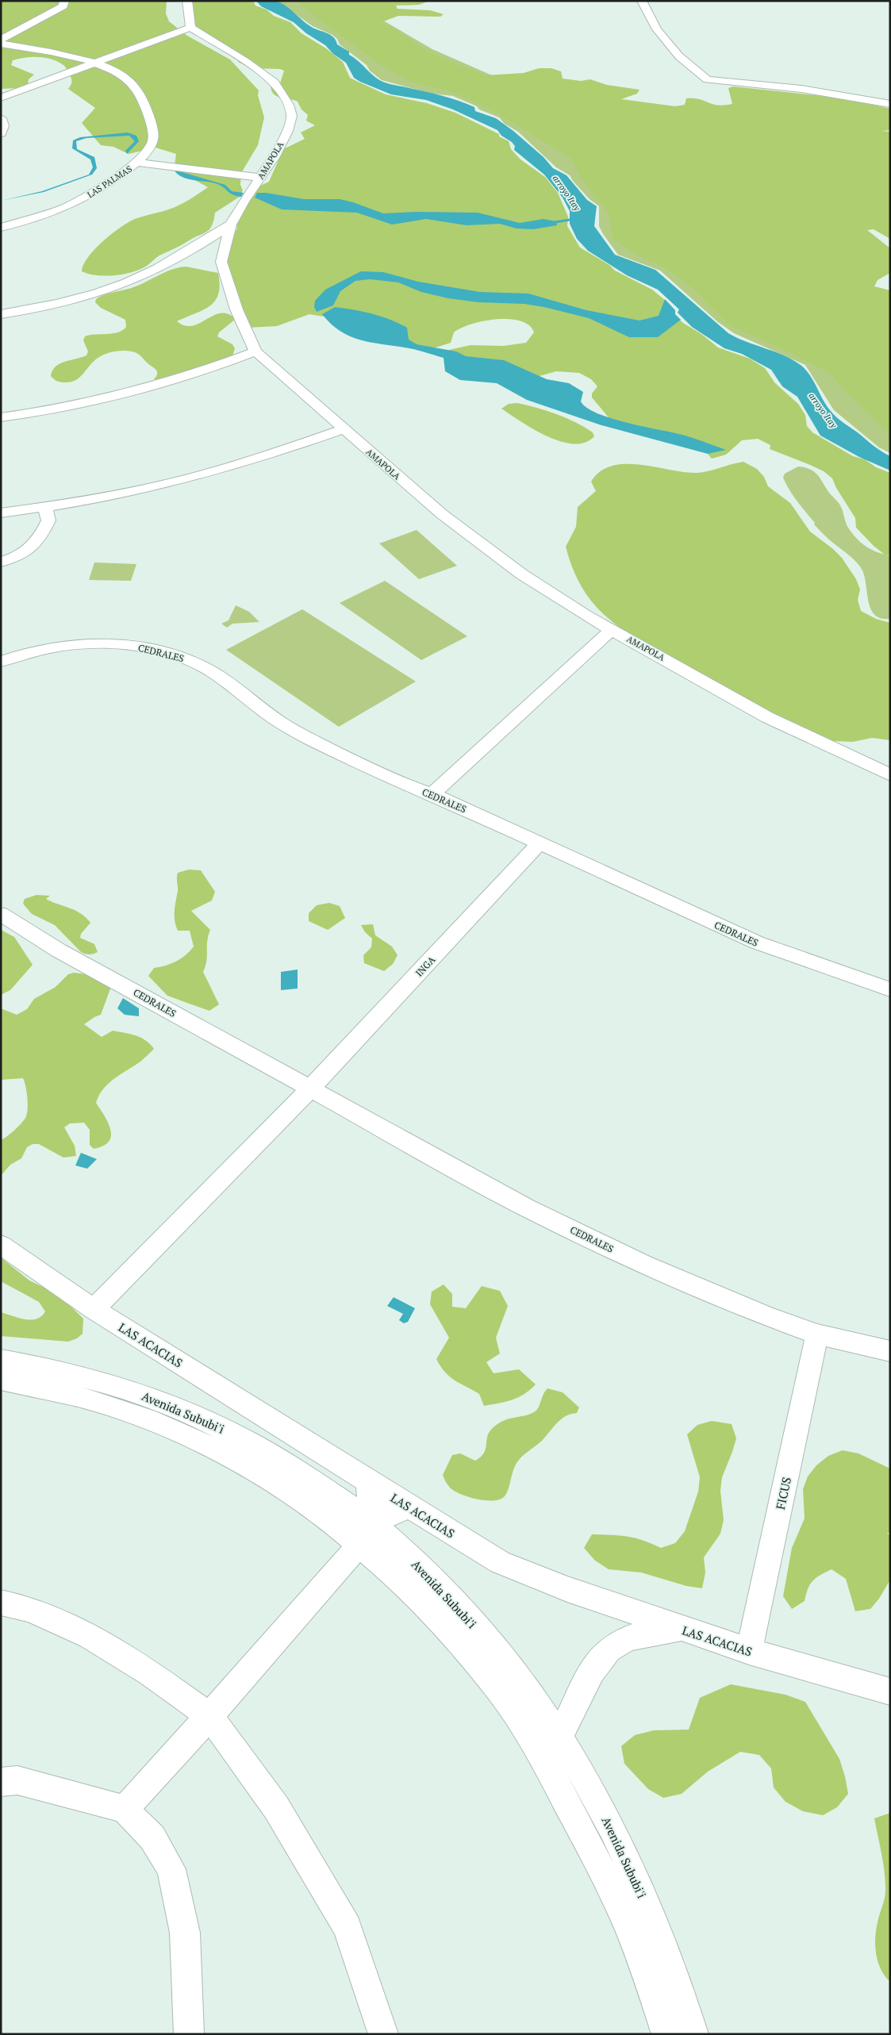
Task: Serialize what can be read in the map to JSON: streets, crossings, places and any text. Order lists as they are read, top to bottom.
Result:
{
  "streets": {
    "street": [
      "AMAPOLA",
      "LAS PALMAS",
      "CEDRALES",
      "INGA",
      "LAS ACACIAS",
      "Avenida Sububi'i",
      "FICUS"
    ]
  },
  "crossings": [
    ["CEDRALES", "INGA"],
    ["CEDRALES", "FICUS"],
    ["LAS ACACIAS", "FICUS"]
  ],
  "water": ["arroyo Itay"]
}
